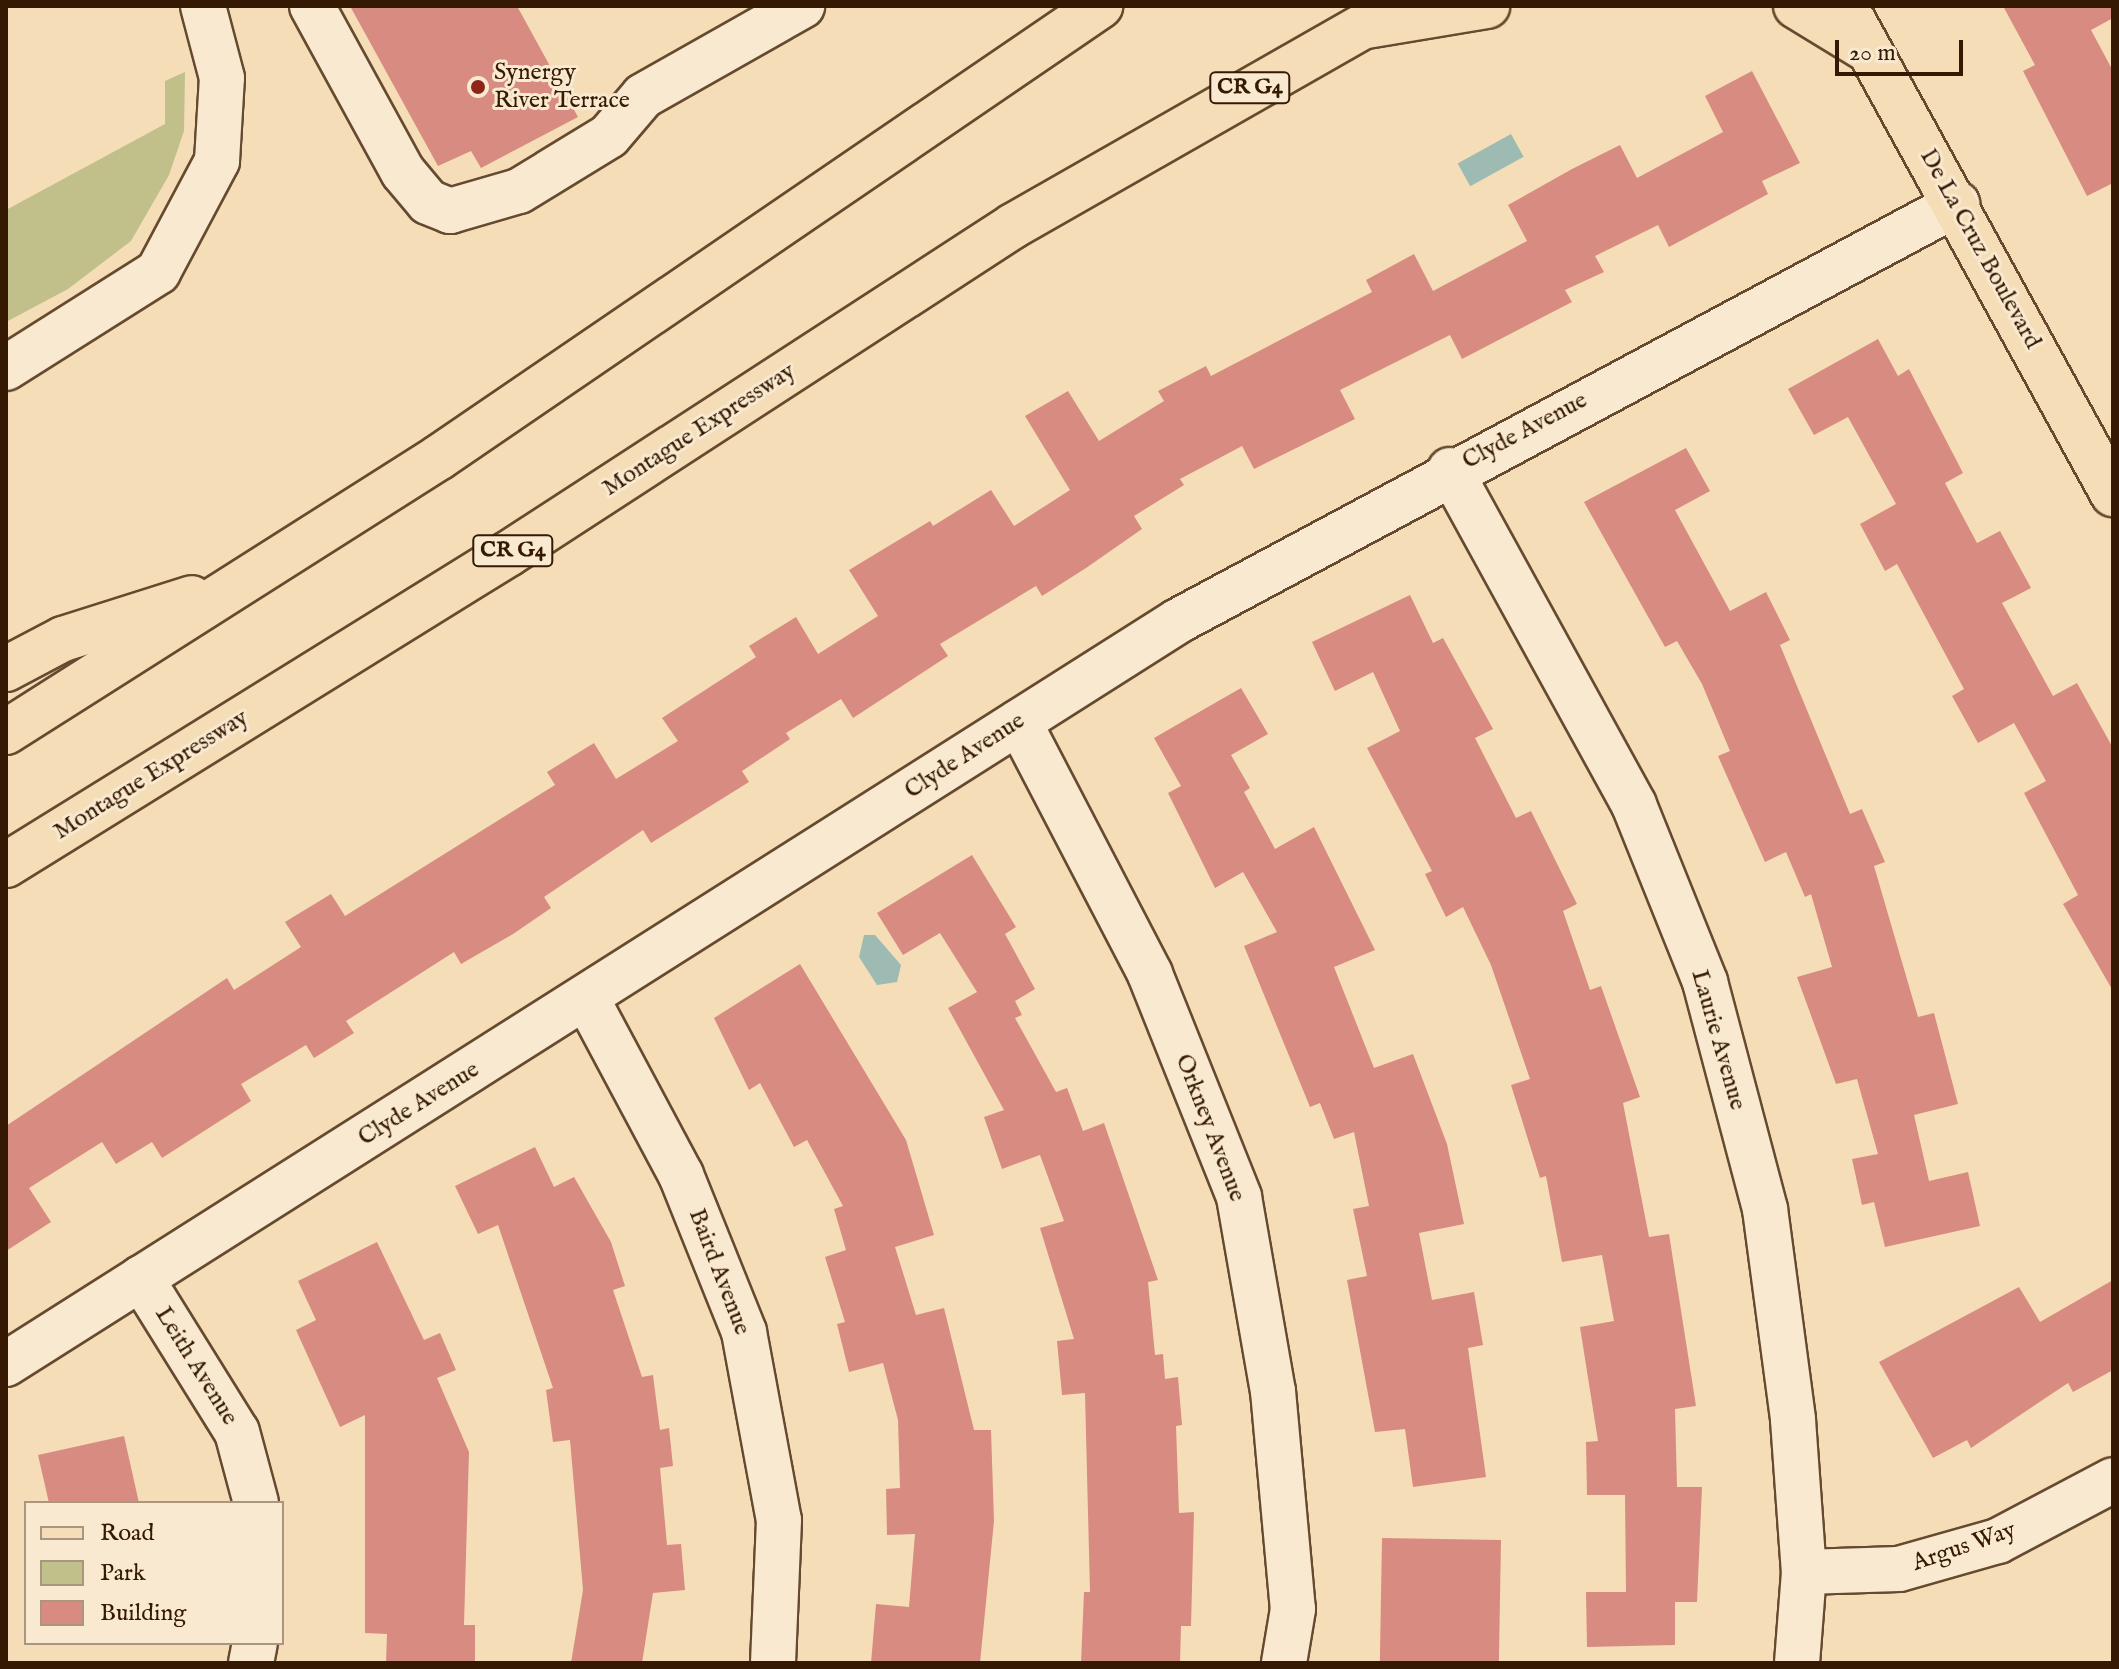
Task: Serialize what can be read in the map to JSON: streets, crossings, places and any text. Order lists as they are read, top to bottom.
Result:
{
  "streets": {
    "main road": ["CR G4", "De La Cruz Boulevard", "Montague Expressway"],
    "street": [
      "Clyde Avenue",
      "Laurie Avenue",
      "Orkney Avenue",
      "Baird Avenue",
      "Leith Avenue",
      "Argus Way"
    ]
  },
  "crossings": [
    ["De La Cruz Boulevard", "Clyde Avenue"],
    ["Clyde Avenue", "Laurie Avenue"],
    ["Clyde Avenue", "Orkney Avenue"],
    ["Clyde Avenue", "Baird Avenue"],
    ["Clyde Avenue", "Leith Avenue"],
    ["Laurie Avenue", "Argus Way"]
  ],
  "places": ["Synergy River Terrace"],
  "legend": ["Road", "Park", "Building"],
  "scale_bar": "20 m"
}
